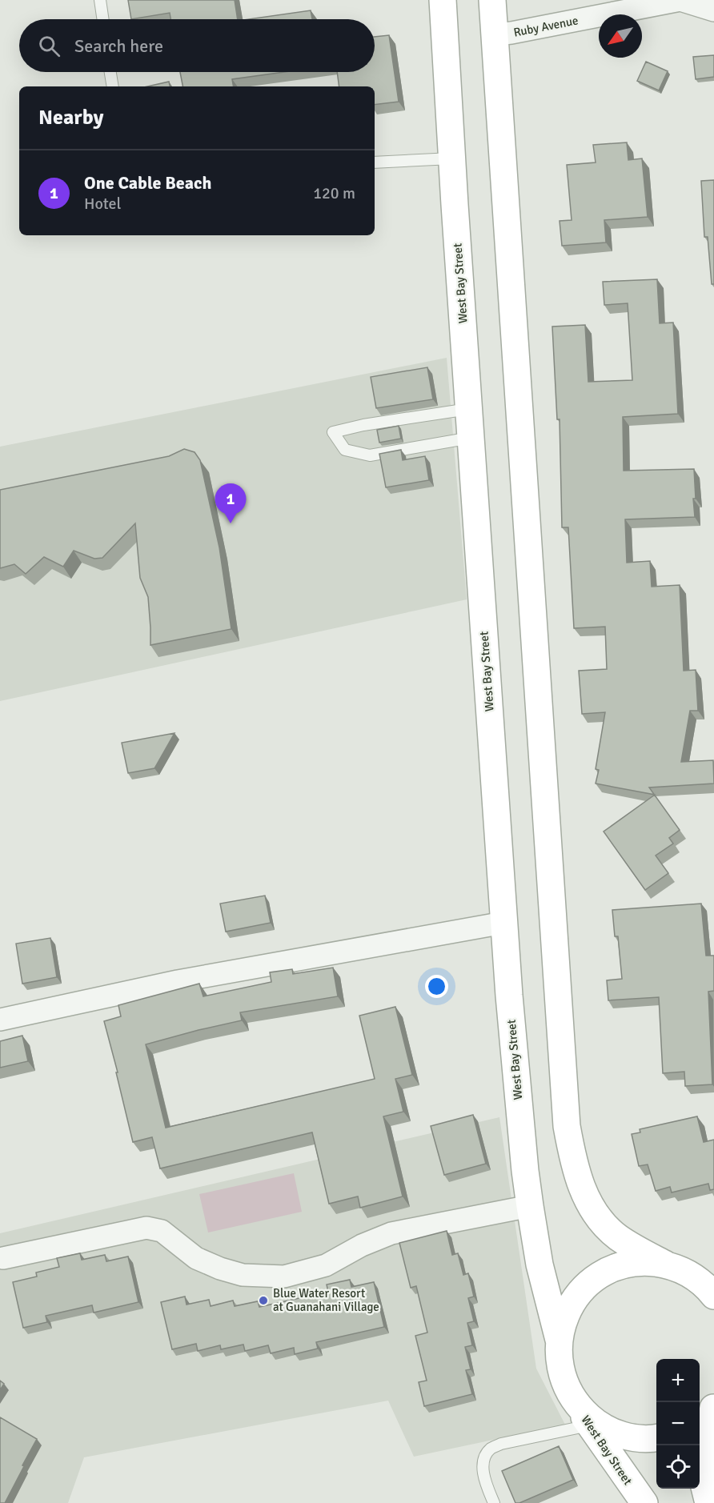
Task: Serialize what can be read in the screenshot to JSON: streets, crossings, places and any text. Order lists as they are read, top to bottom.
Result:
{
  "streets": {
    "main road": ["West Bay Street"],
    "street": ["Ruby Avenue"]
  },
  "places": ["Blue Water Resort at Guanahani Village"],
  "north": "bottom left",
  "page": {
    "search": "Search here",
    "heading": "Nearby",
    "list": [
      {
        "mark": "1",
        "name": "One Cable Beach",
        "note": "Hotel",
        "value": "120 m"
      }
    ],
    "pins": "1",
    "map_buttons": ["+", "−"]
  }
}
